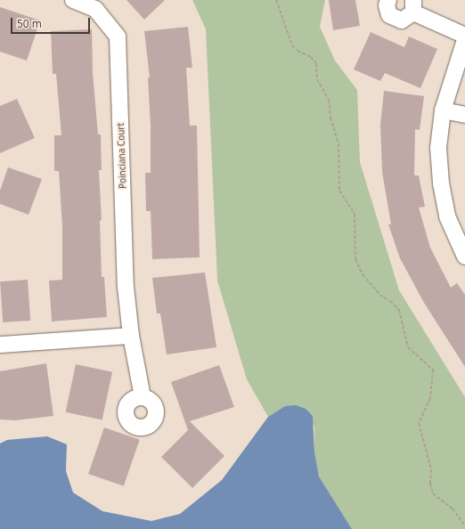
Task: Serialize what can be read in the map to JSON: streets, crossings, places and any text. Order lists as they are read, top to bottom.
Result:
{
  "streets": {
    "street": ["Poinciana Court"]
  },
  "scale_bar": "50 m"
}
